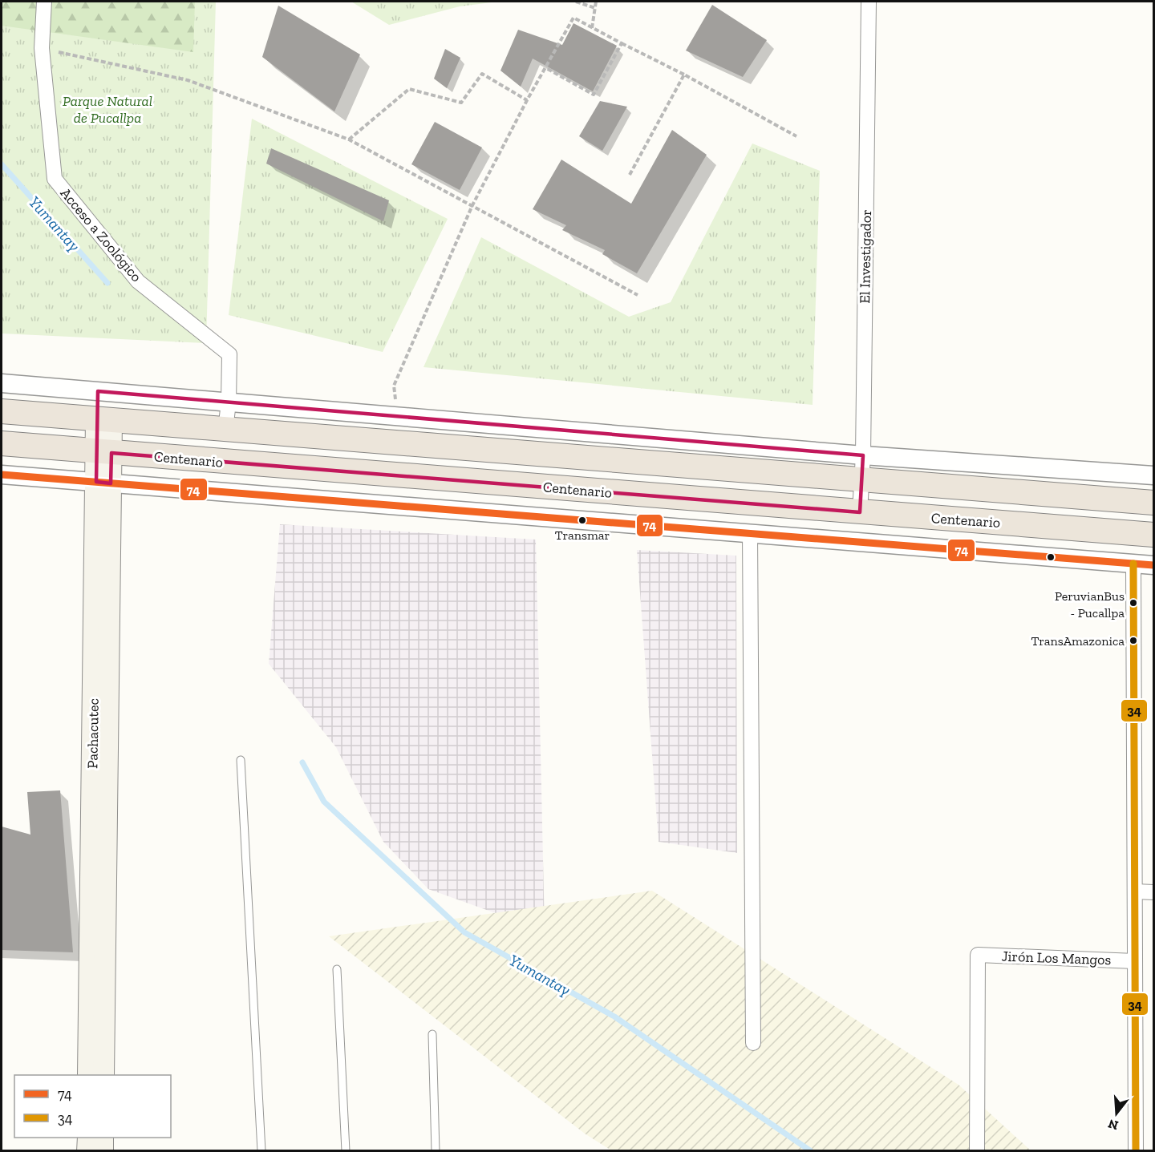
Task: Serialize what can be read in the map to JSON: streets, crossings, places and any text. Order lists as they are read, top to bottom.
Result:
{
  "streets": {
    "highway": ["Centenario"],
    "main road": ["Pachacutec"],
    "street": ["Acceso a Zoológico", "El Investigador", "Jirón Los Mangos"]
  },
  "crossings": [
    ["El Investigador", "Centenario"],
    ["Centenario", "Pachacutec"]
  ],
  "water": ["Yumantay"],
  "parks": ["Parque Natural de Pucallpa"],
  "places": ["Transmar", "PeruvianBus - Pucallpa", "TransAmazonica"],
  "lines": ["transit line 74", "transit line 34"],
  "legend": ["74", "34"],
  "north": "bottom"
}
